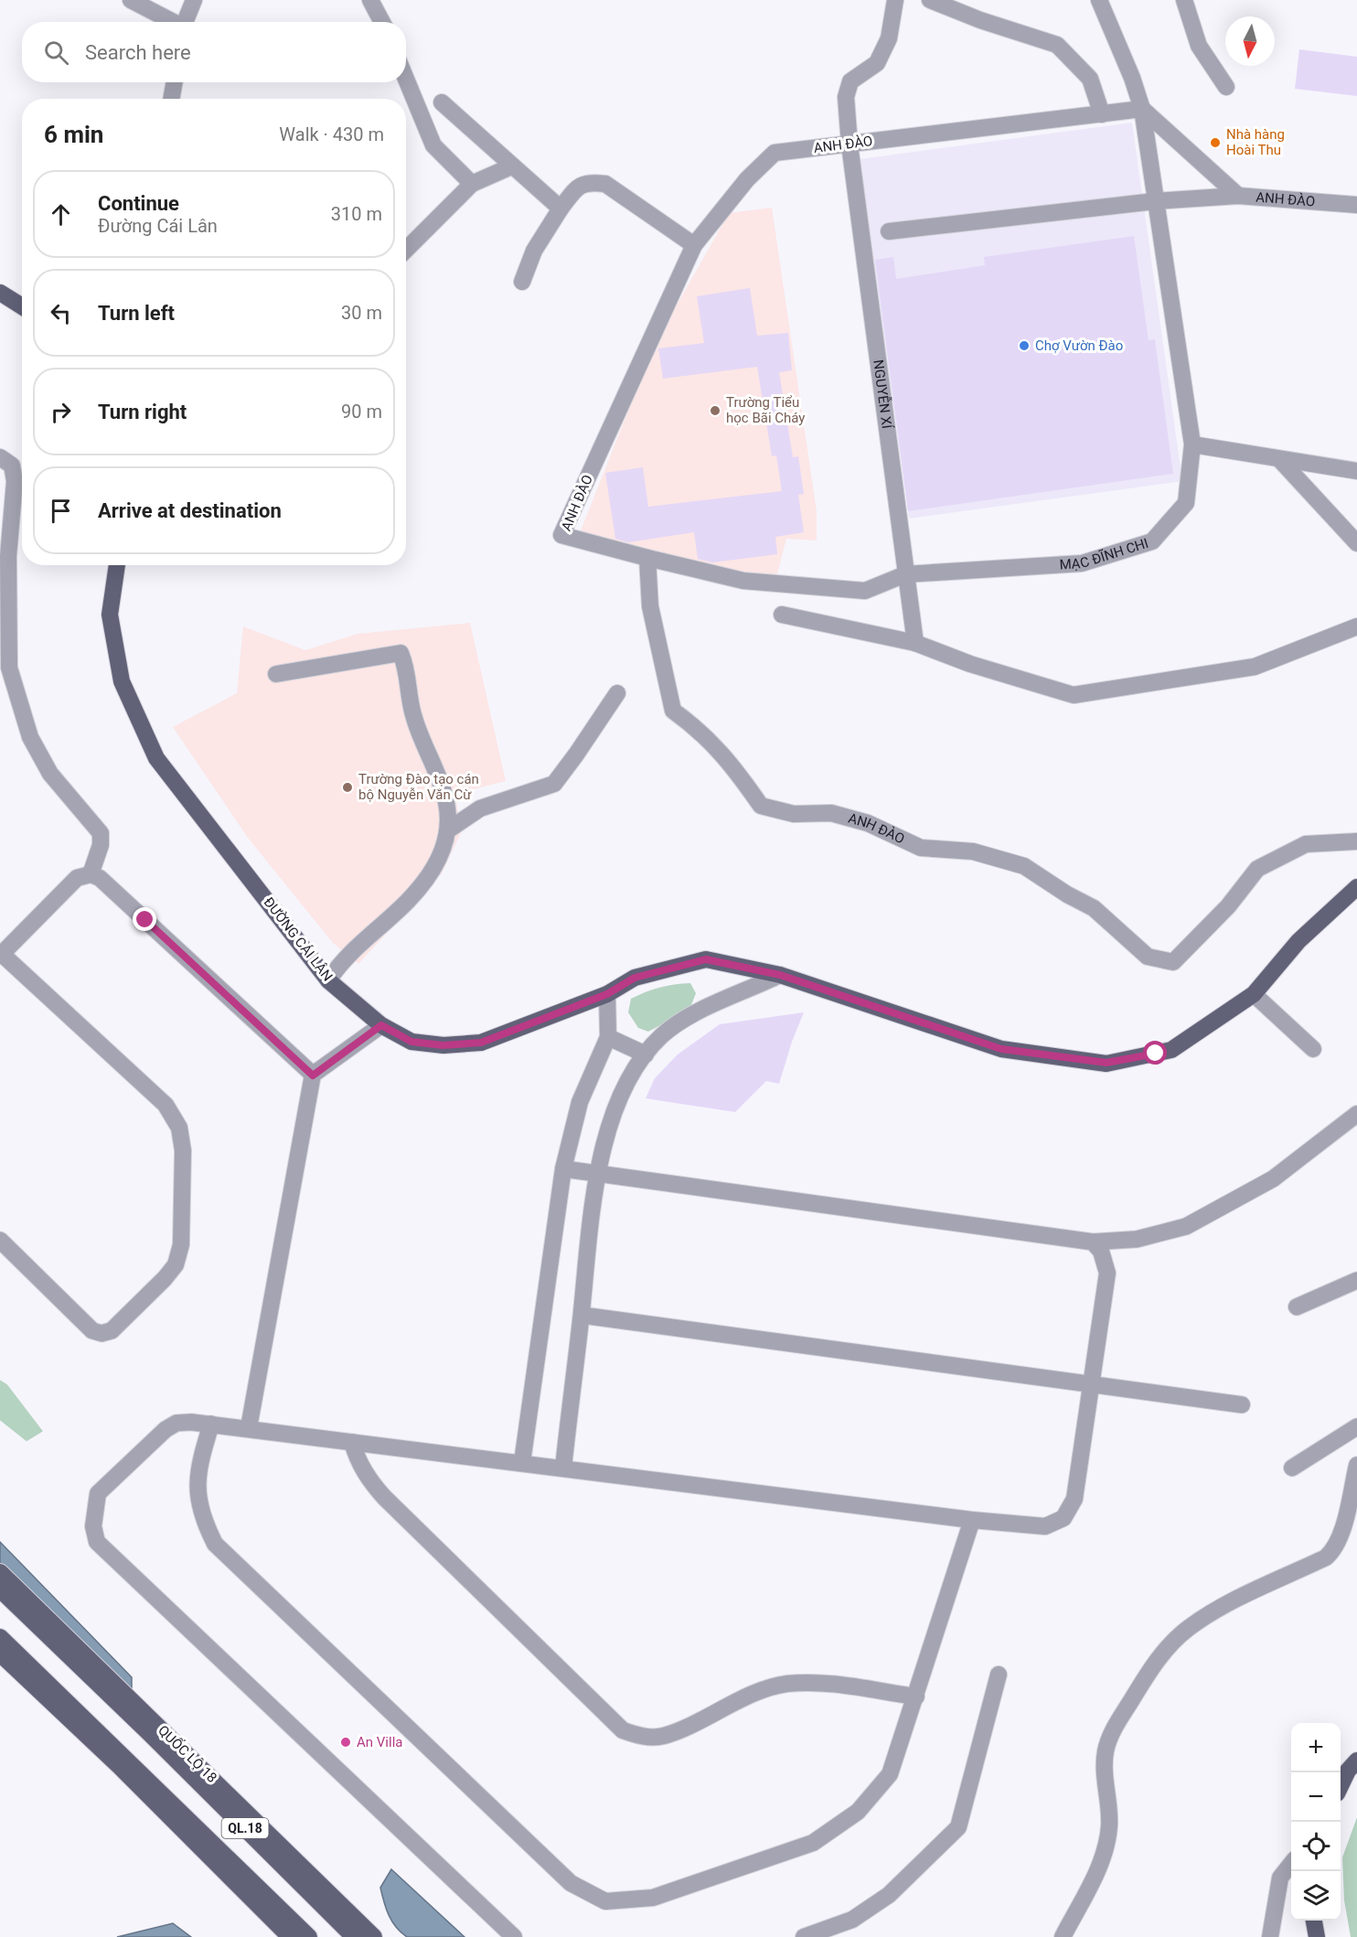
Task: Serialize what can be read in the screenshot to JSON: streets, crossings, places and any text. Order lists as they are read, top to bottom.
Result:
{
  "streets": {
    "main road": ["ĐƯỜNG CÁI LÂN", "QUỐC LỘ 18", "QL.18"],
    "street": ["ANH ĐÀO", "NGUYỄN XÍ", "MẠC ĐĨNH CHI"]
  },
  "crossings": [
    ["ANH ĐÀO", "NGUYỄN XÍ"],
    ["ANH ĐÀO", "MẠC ĐĨNH CHI"],
    ["NGUYỄN XÍ", "MẠC ĐĨNH CHI"]
  ],
  "places": [
    "Nhà hàng Hoài Thu",
    "Chợ Vườn Đào",
    "Trường Tiểu học Bãi Cháy",
    "Trường Đào tạo cán bộ Nguyễn Văn Cừ",
    "An Villa"
  ],
  "north": "bottom",
  "page": {
    "search": "Search here",
    "heading": ["6 min", "Walk · 430 m"],
    "list": [
      ["Continue", "Đường Cái Lân", "310 m"],
      ["Turn left", "30 m"],
      ["Turn right", "90 m"],
      "Arrive at destination"
    ],
    "map_buttons": ["+", "−"]
  }
}
